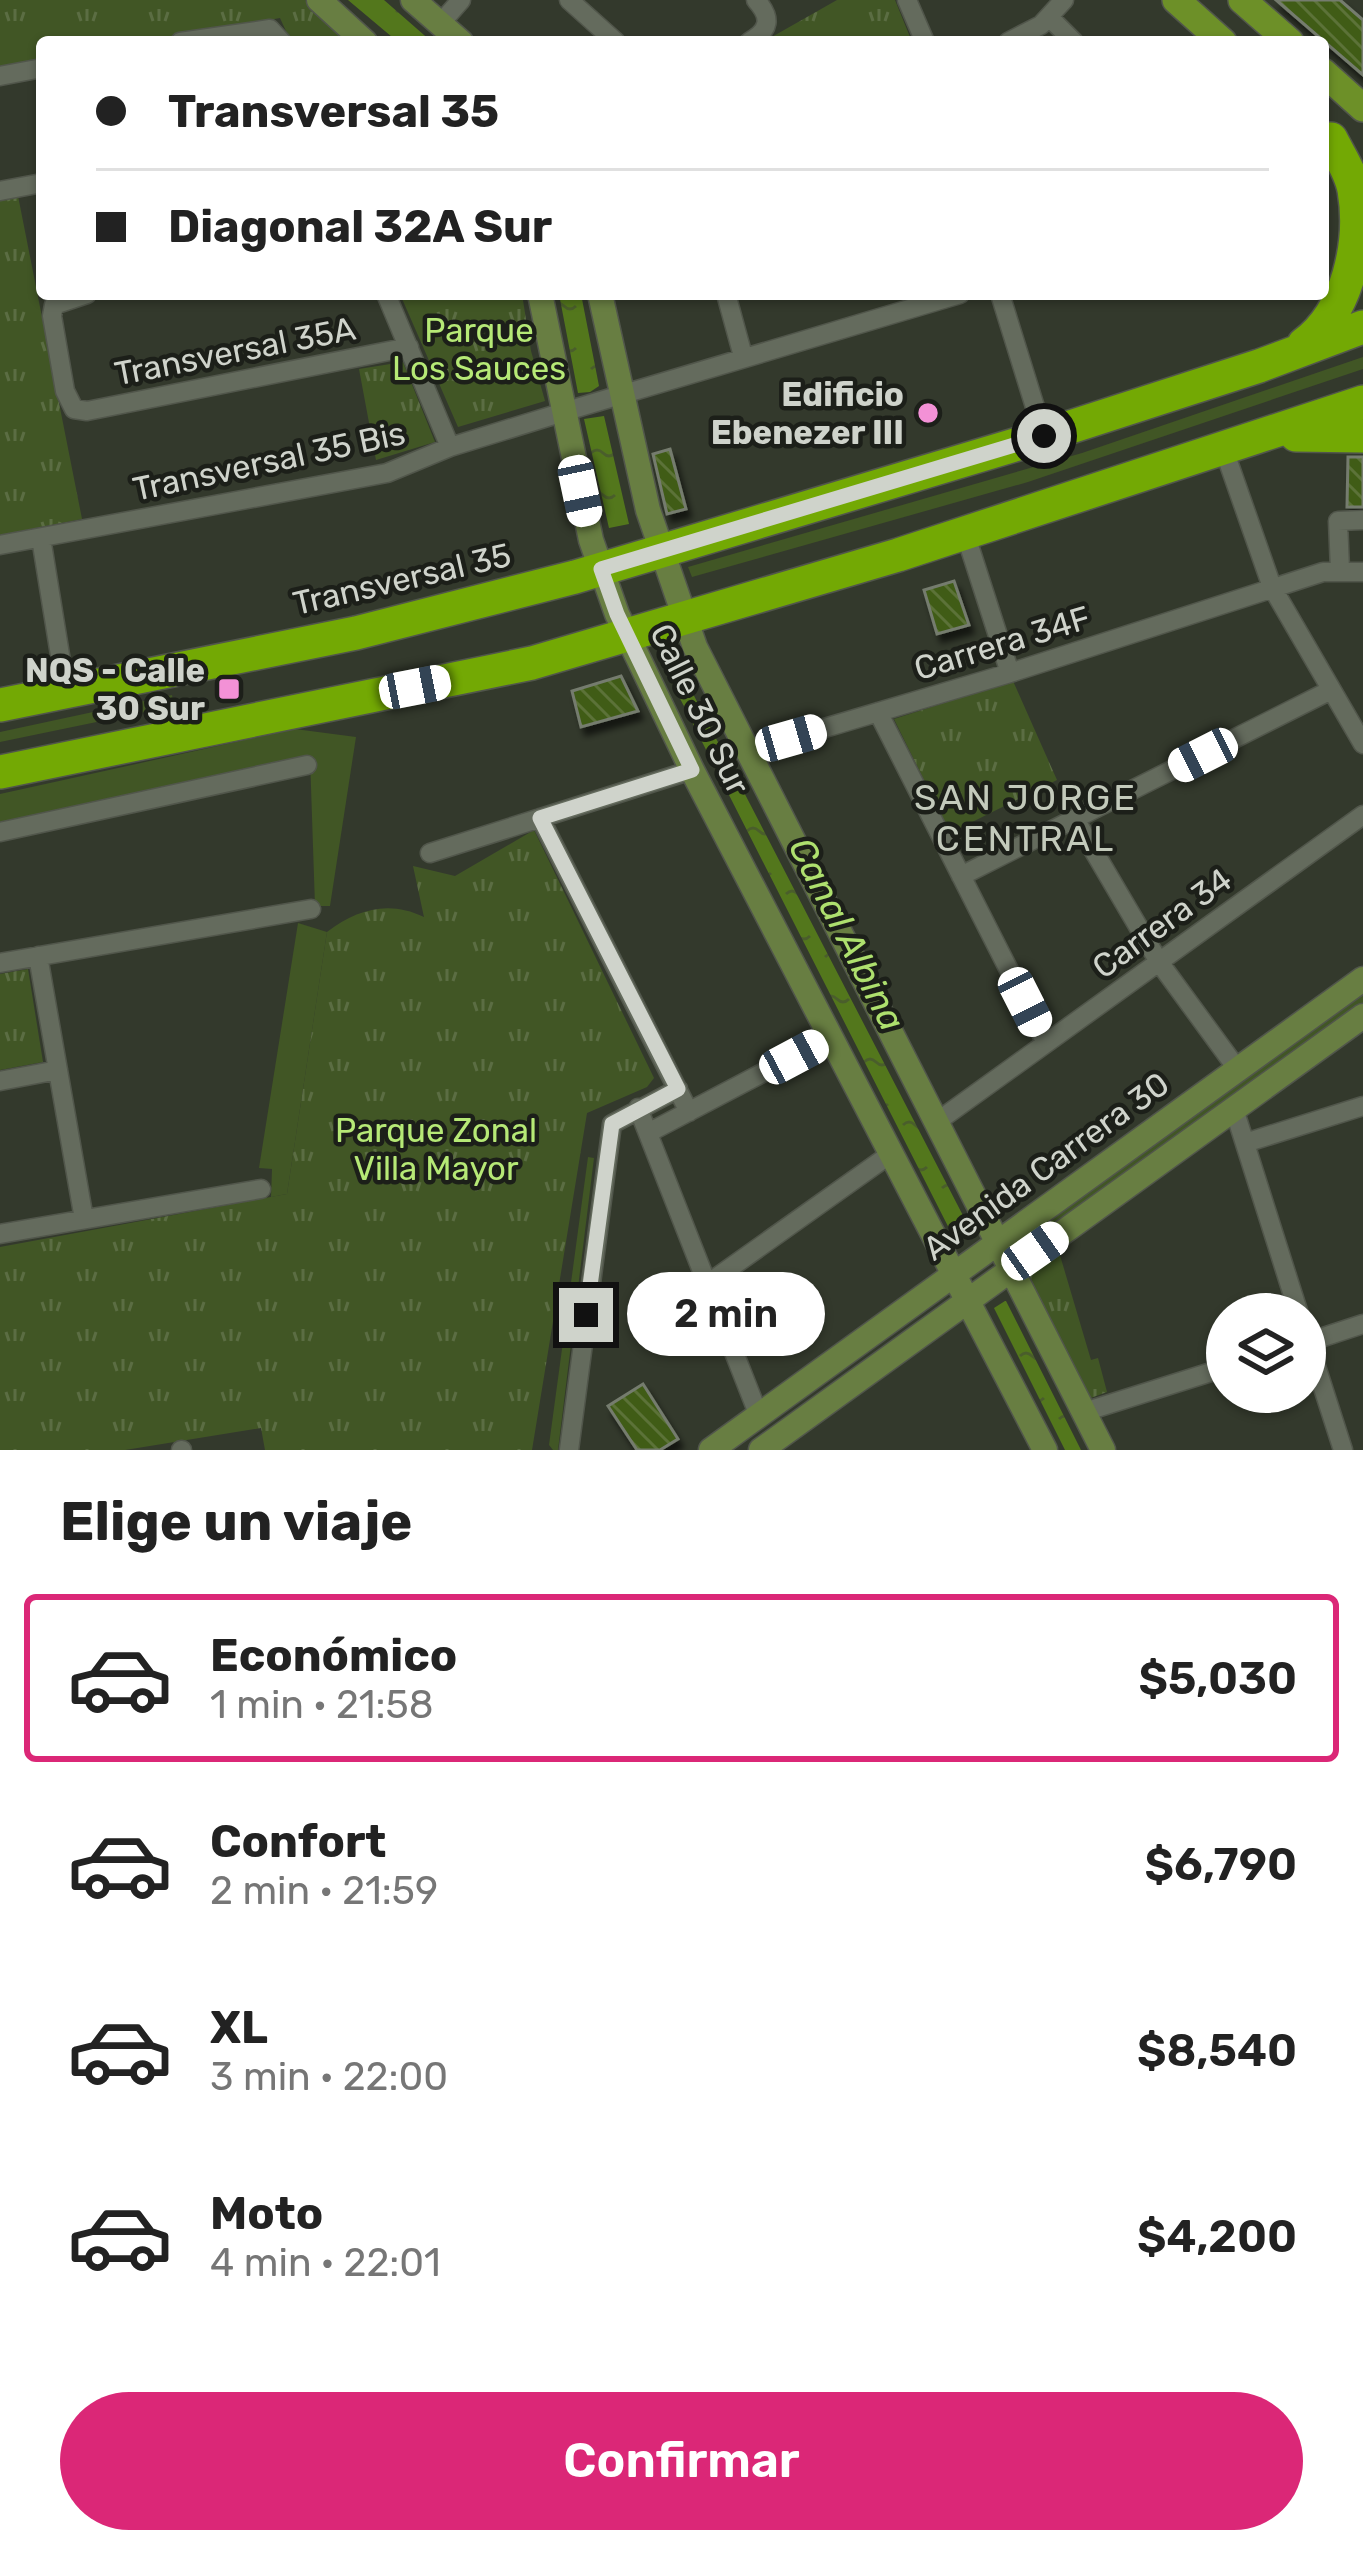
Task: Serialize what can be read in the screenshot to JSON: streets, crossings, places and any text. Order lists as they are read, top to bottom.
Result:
{
  "streets": {
    "highway": ["Transversal 35"],
    "street": [
      "Transversal 35A",
      "Transversal 35 Bis",
      "Carrera 34F",
      "Calle 30 Sur",
      "Carrera 34",
      "Avenida Carrera 30"
    ]
  },
  "crossings": [
    ["Transversal 35 Bis", "Calle 30 Sur"],
    ["Transversal 35", "Calle 30 Sur"],
    ["Carrera 34F", "Calle 30 Sur"],
    ["Calle 30 Sur", "Carrera 34"],
    ["Calle 30 Sur", "Avenida Carrera 30"]
  ],
  "districts": ["SAN JORGE CENTRAL"],
  "water": ["Canal Albina"],
  "parks": ["Parque Los Sauces", "Parque Zonal Villa Mayor"],
  "places": {
    "other": ["Edificio Ebenezer III"],
    "transit": ["NQS - Calle 30 Sur"]
  },
  "page": {
    "banner": ["Transversal 35", "Diagonal 32A Sur"],
    "bubble": "2 min",
    "heading": "Elige un viaje",
    "list": [
      {
        "name": "Económico",
        "note": "1 min · 21:58",
        "value": "$5,030"
      },
      {
        "name": "Confort",
        "note": "2 min · 21:59",
        "value": "$6,790"
      },
      {
        "name": "XL",
        "note": "3 min · 22:00",
        "value": "$8,540"
      },
      {
        "name": "Moto",
        "note": "4 min · 22:01",
        "value": "$4,200"
      }
    ],
    "buttons": "Confirmar"
  }
}
